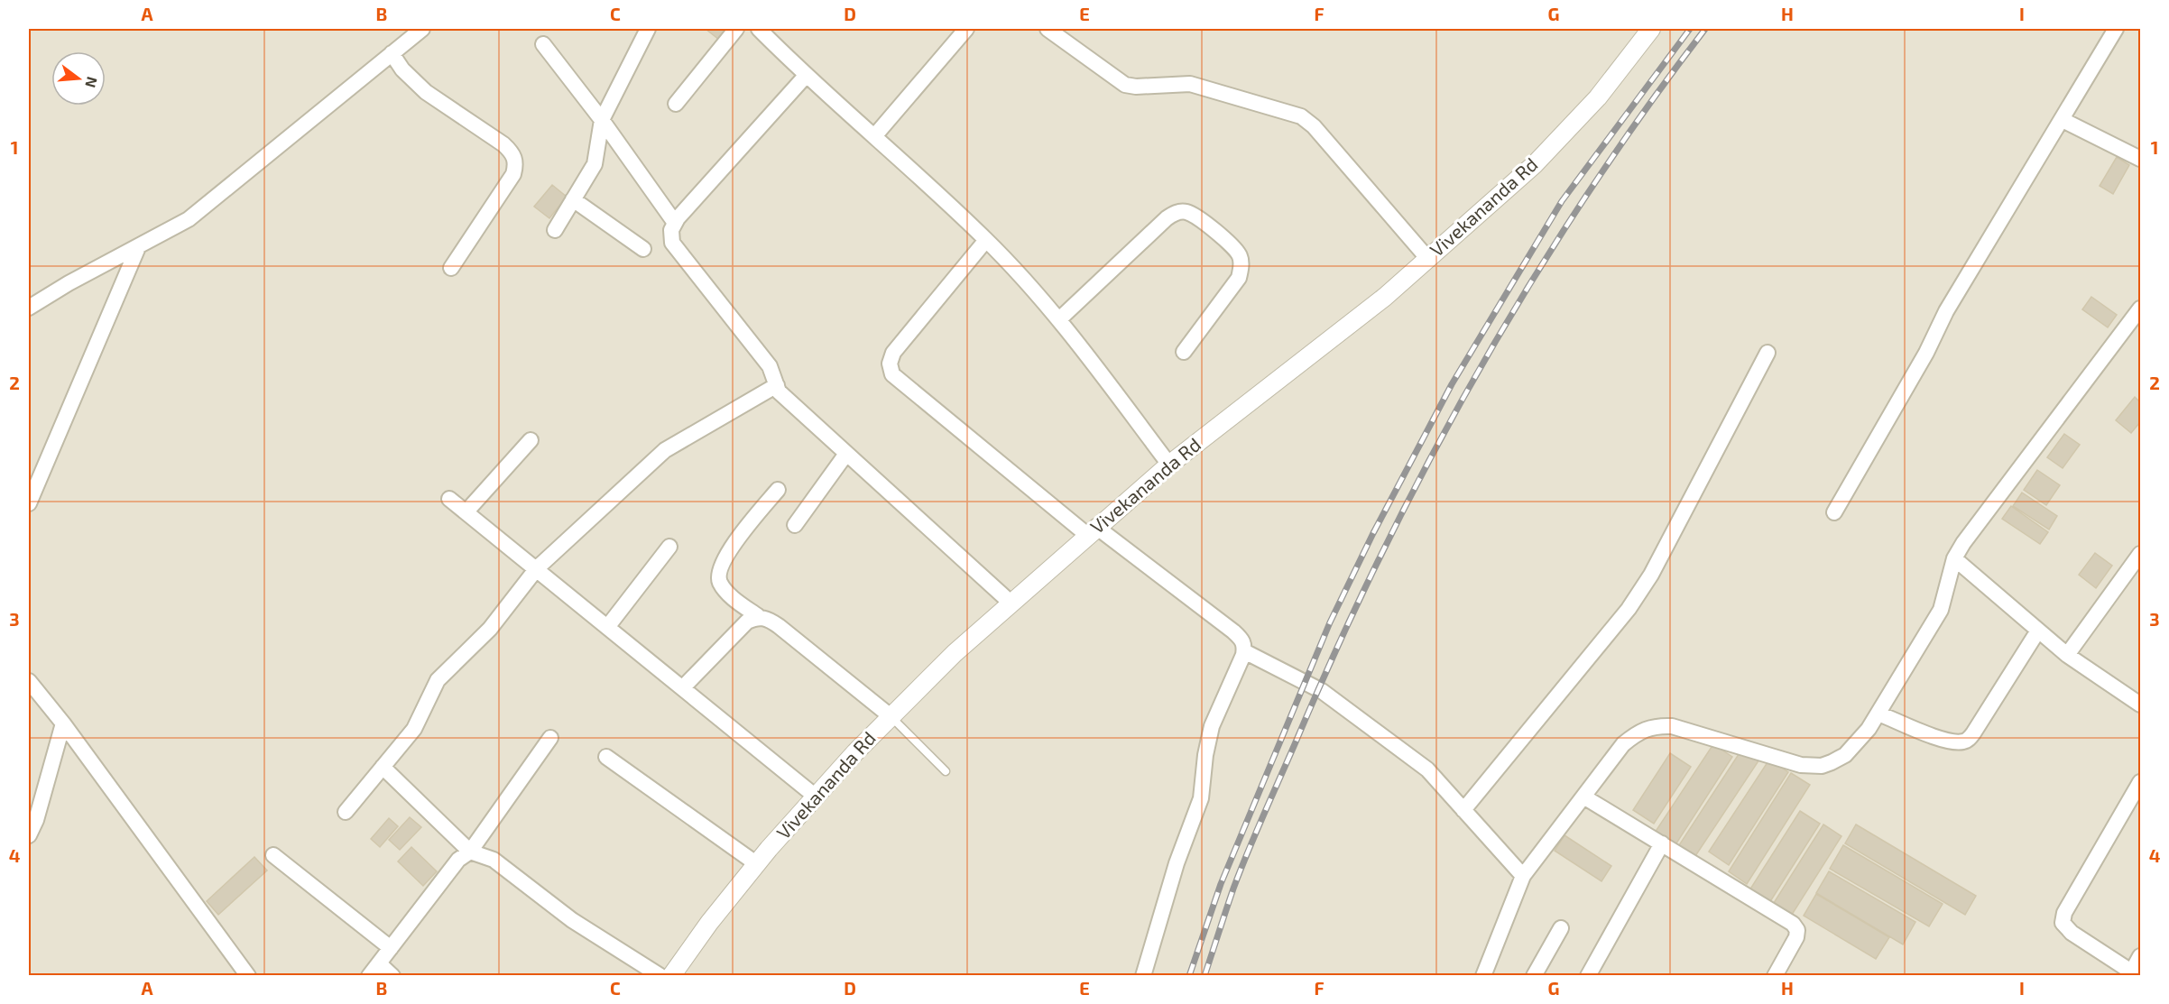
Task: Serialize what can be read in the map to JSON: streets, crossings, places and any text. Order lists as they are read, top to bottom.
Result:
{
  "streets": {
    "street": ["Vivekananda Rd"]
  },
  "north": "right",
  "grid": {
    "columns": [
      "A",
      "B",
      "C",
      "D",
      "E",
      "F",
      "G",
      "H",
      "I"
    ],
    "rows": [
      "1",
      "2",
      "3",
      "4"
    ]
  }
}
